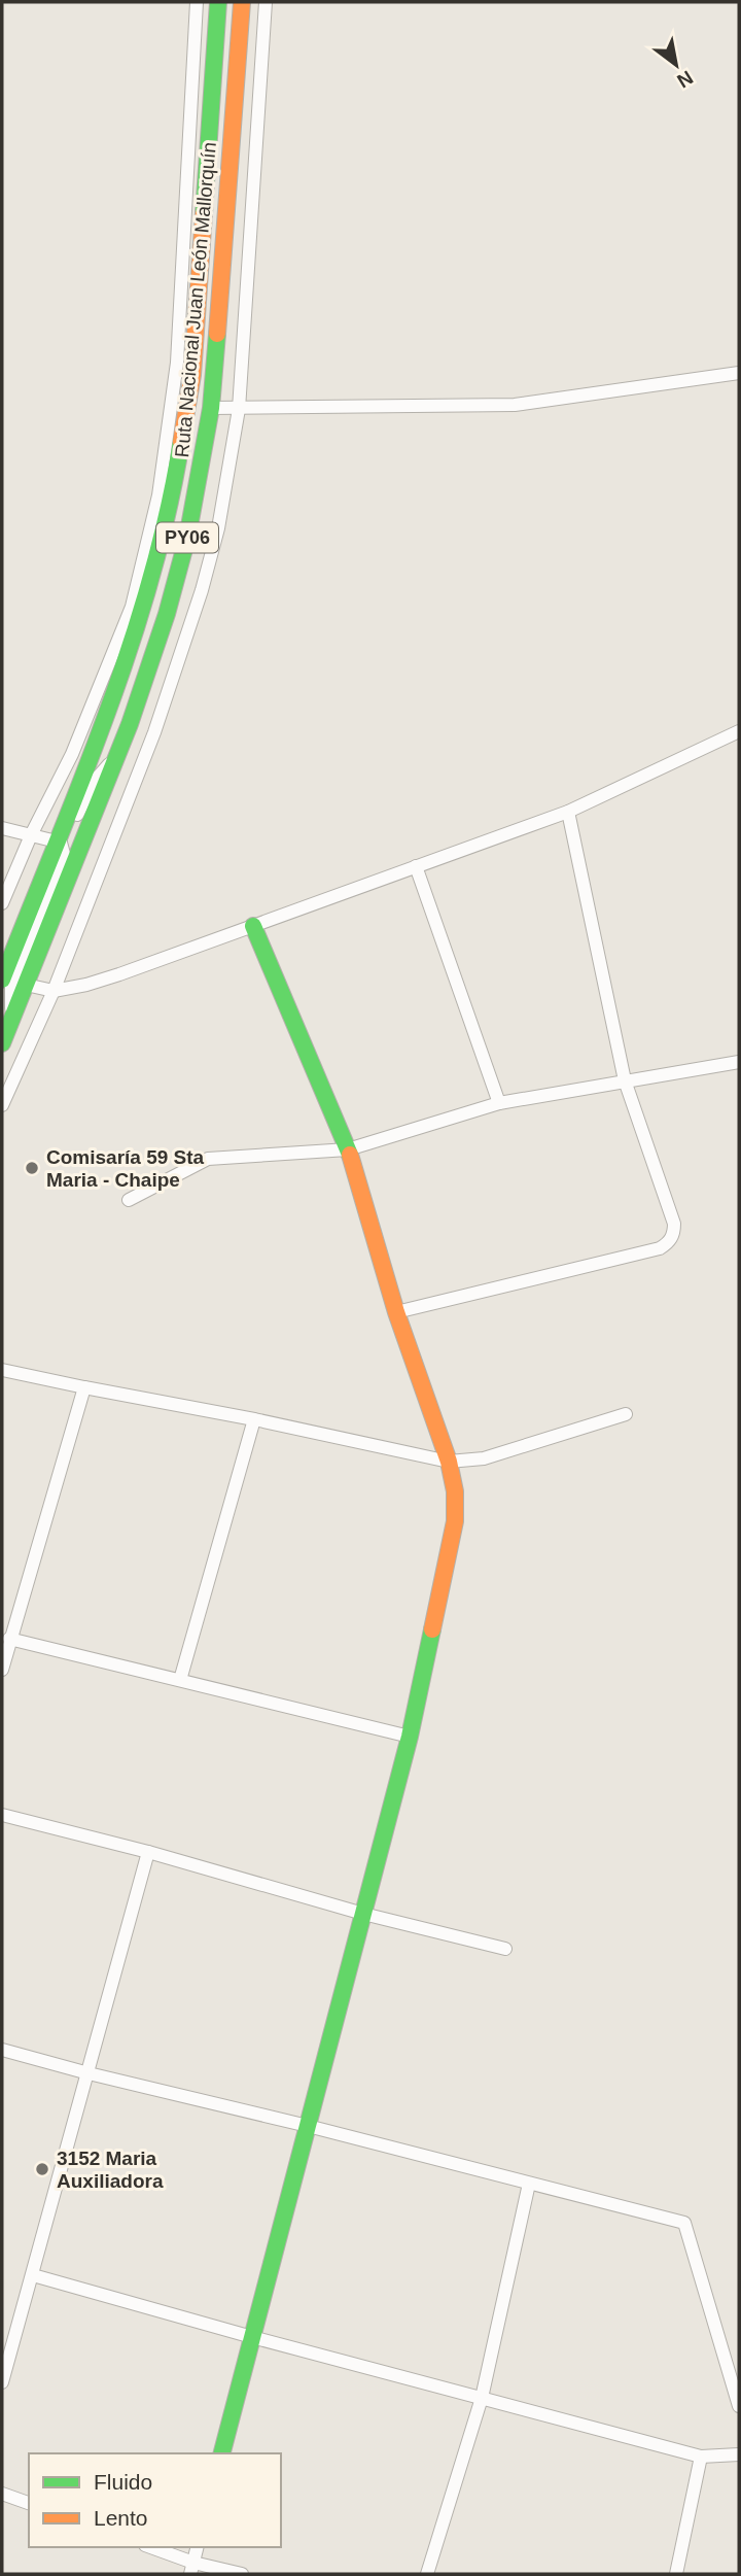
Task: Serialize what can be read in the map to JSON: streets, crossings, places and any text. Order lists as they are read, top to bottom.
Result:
{
  "streets": {
    "main road": ["Ruta Nacional Juan León Mallorquín", "PY06"]
  },
  "places": ["Comisaría 59 Sta Maria - Chaipe", "3152 Maria Auxiliadora"],
  "legend": ["Fluido", "Lento"],
  "north": "bottom right"
}
